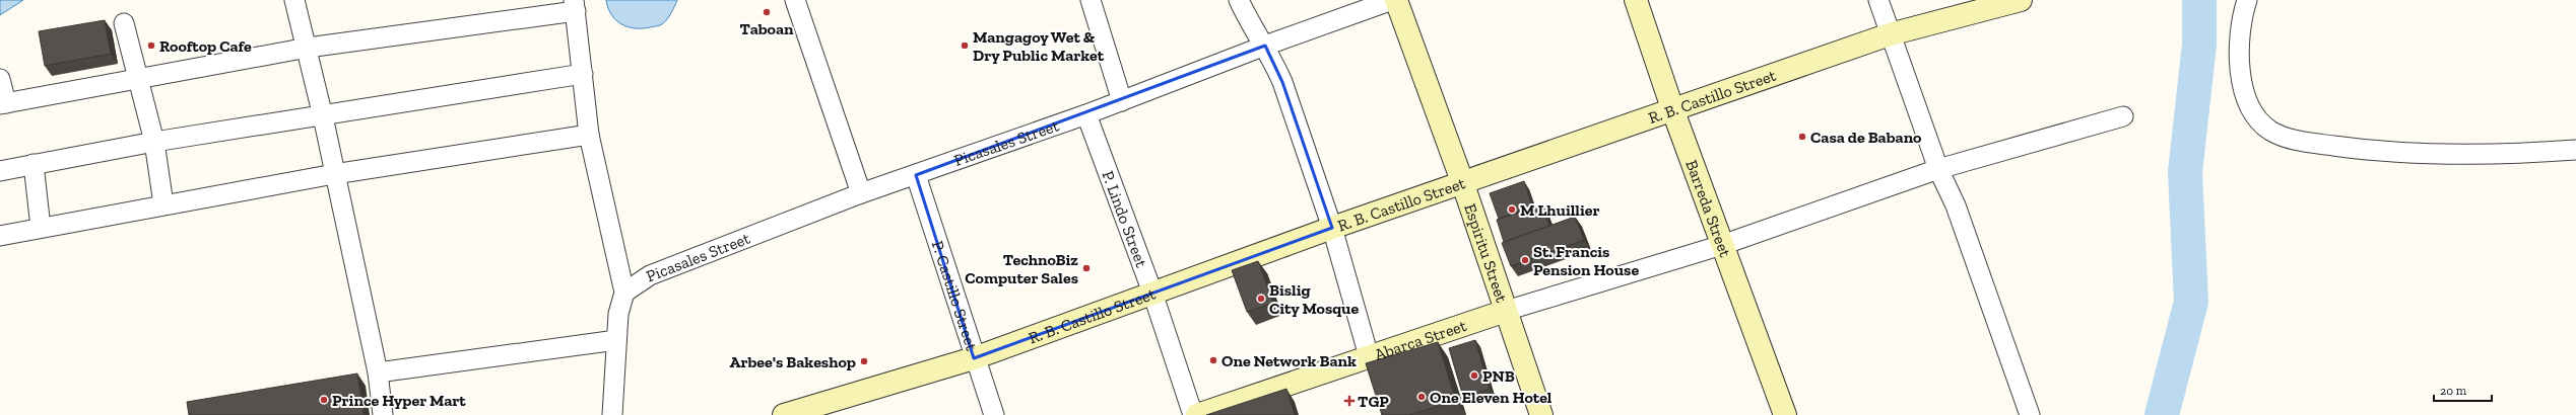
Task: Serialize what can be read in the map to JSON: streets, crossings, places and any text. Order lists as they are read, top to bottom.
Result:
{
  "streets": {
    "street": [
      "R. B. Castillo Street",
      "Picasales Street",
      "Barreda Street",
      "P. Lindo Street",
      "Espiritu Street",
      "P. Castillo Street",
      "Abarca Street"
    ]
  },
  "crossings": [
    ["R. B. Castillo Street", "Barreda Street"],
    ["R. B. Castillo Street", "P. Lindo Street"],
    ["R. B. Castillo Street", "Espiritu Street"],
    ["R. B. Castillo Street", "P. Castillo Street"],
    ["Picasales Street", "P. Lindo Street"],
    ["Picasales Street", "P. Castillo Street"],
    ["Espiritu Street", "Abarca Street"]
  ],
  "places": {
    "other": [
      "Taboan",
      "Rooftop Cafe",
      "Mangagoy Wet & Dry Public Market",
      "Casa de Babano",
      "M Lhuillier",
      "St. Francis Pension House",
      "TechnoBiz Computer Sales",
      "Bislig City Mosque",
      "One Network Bank",
      "Arbee's Bakeshop",
      "PNB",
      "One Eleven Hotel",
      "Prince Hyper Mart"
    ],
    "health": ["TGP"]
  },
  "scale_bar": "20 m"
}
